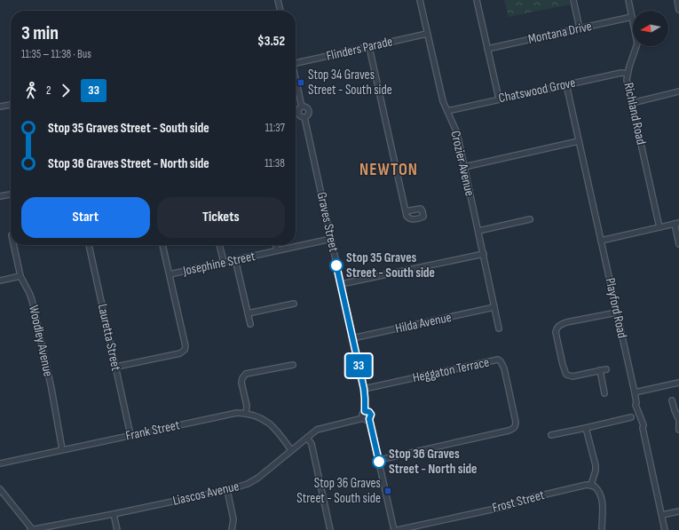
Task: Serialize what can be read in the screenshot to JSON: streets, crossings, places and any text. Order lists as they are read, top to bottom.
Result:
{
  "streets": {
    "street": [
      "Montana Drive",
      "Flinders Parade",
      "Chatswood Grove",
      "Richland Road",
      "Crozier Avenue",
      "Graves Street",
      "Josephine Street",
      "Playford Road",
      "Hilda Avenue",
      "Lauretta Street",
      "Woodley Avenue",
      "Heggaton Terrace",
      "Frank Street",
      "Liascos Avenue",
      "Frost Street"
    ]
  },
  "crossings": [
    ["Montana Drive", "Richland Road"],
    ["Flinders Parade", "Crozier Avenue"],
    ["Chatswood Grove", "Richland Road"],
    ["Chatswood Grove", "Crozier Avenue"],
    ["Chatswood Grove", "Playford Road"],
    ["Crozier Avenue", "Hilda Avenue"],
    ["Graves Street", "Josephine Street"],
    ["Graves Street", "Hilda Avenue"],
    ["Graves Street", "Heggaton Terrace"],
    ["Graves Street", "Liascos Avenue"],
    ["Lauretta Street", "Frank Street"],
    ["Woodley Avenue", "Frank Street"],
    ["Frank Street", "Liascos Avenue"]
  ],
  "districts": ["NEWTON"],
  "places": {
    "transit": ["Stop 34 Graves Street - South side", "Stop 36 Graves Street - South side"],
    "other": ["Stop 35 Graves Street - South side", "Stop 36 Graves Street - North side"]
  },
  "lines": ["bus line 33"],
  "north": "left",
  "page": {
    "on_map": "33",
    "heading": ["3 min", "11:35 – 11:38 · Bus", "$3.52"],
    "legs": ["2", "33"],
    "list": [
      {
        "name": "Stop 35 Graves Street - South side",
        "value": "11:37"
      },
      {
        "name": "Stop 36 Graves Street - North side",
        "value": "11:38"
      }
    ],
    "buttons": ["Start", "Tickets"]
  }
}
